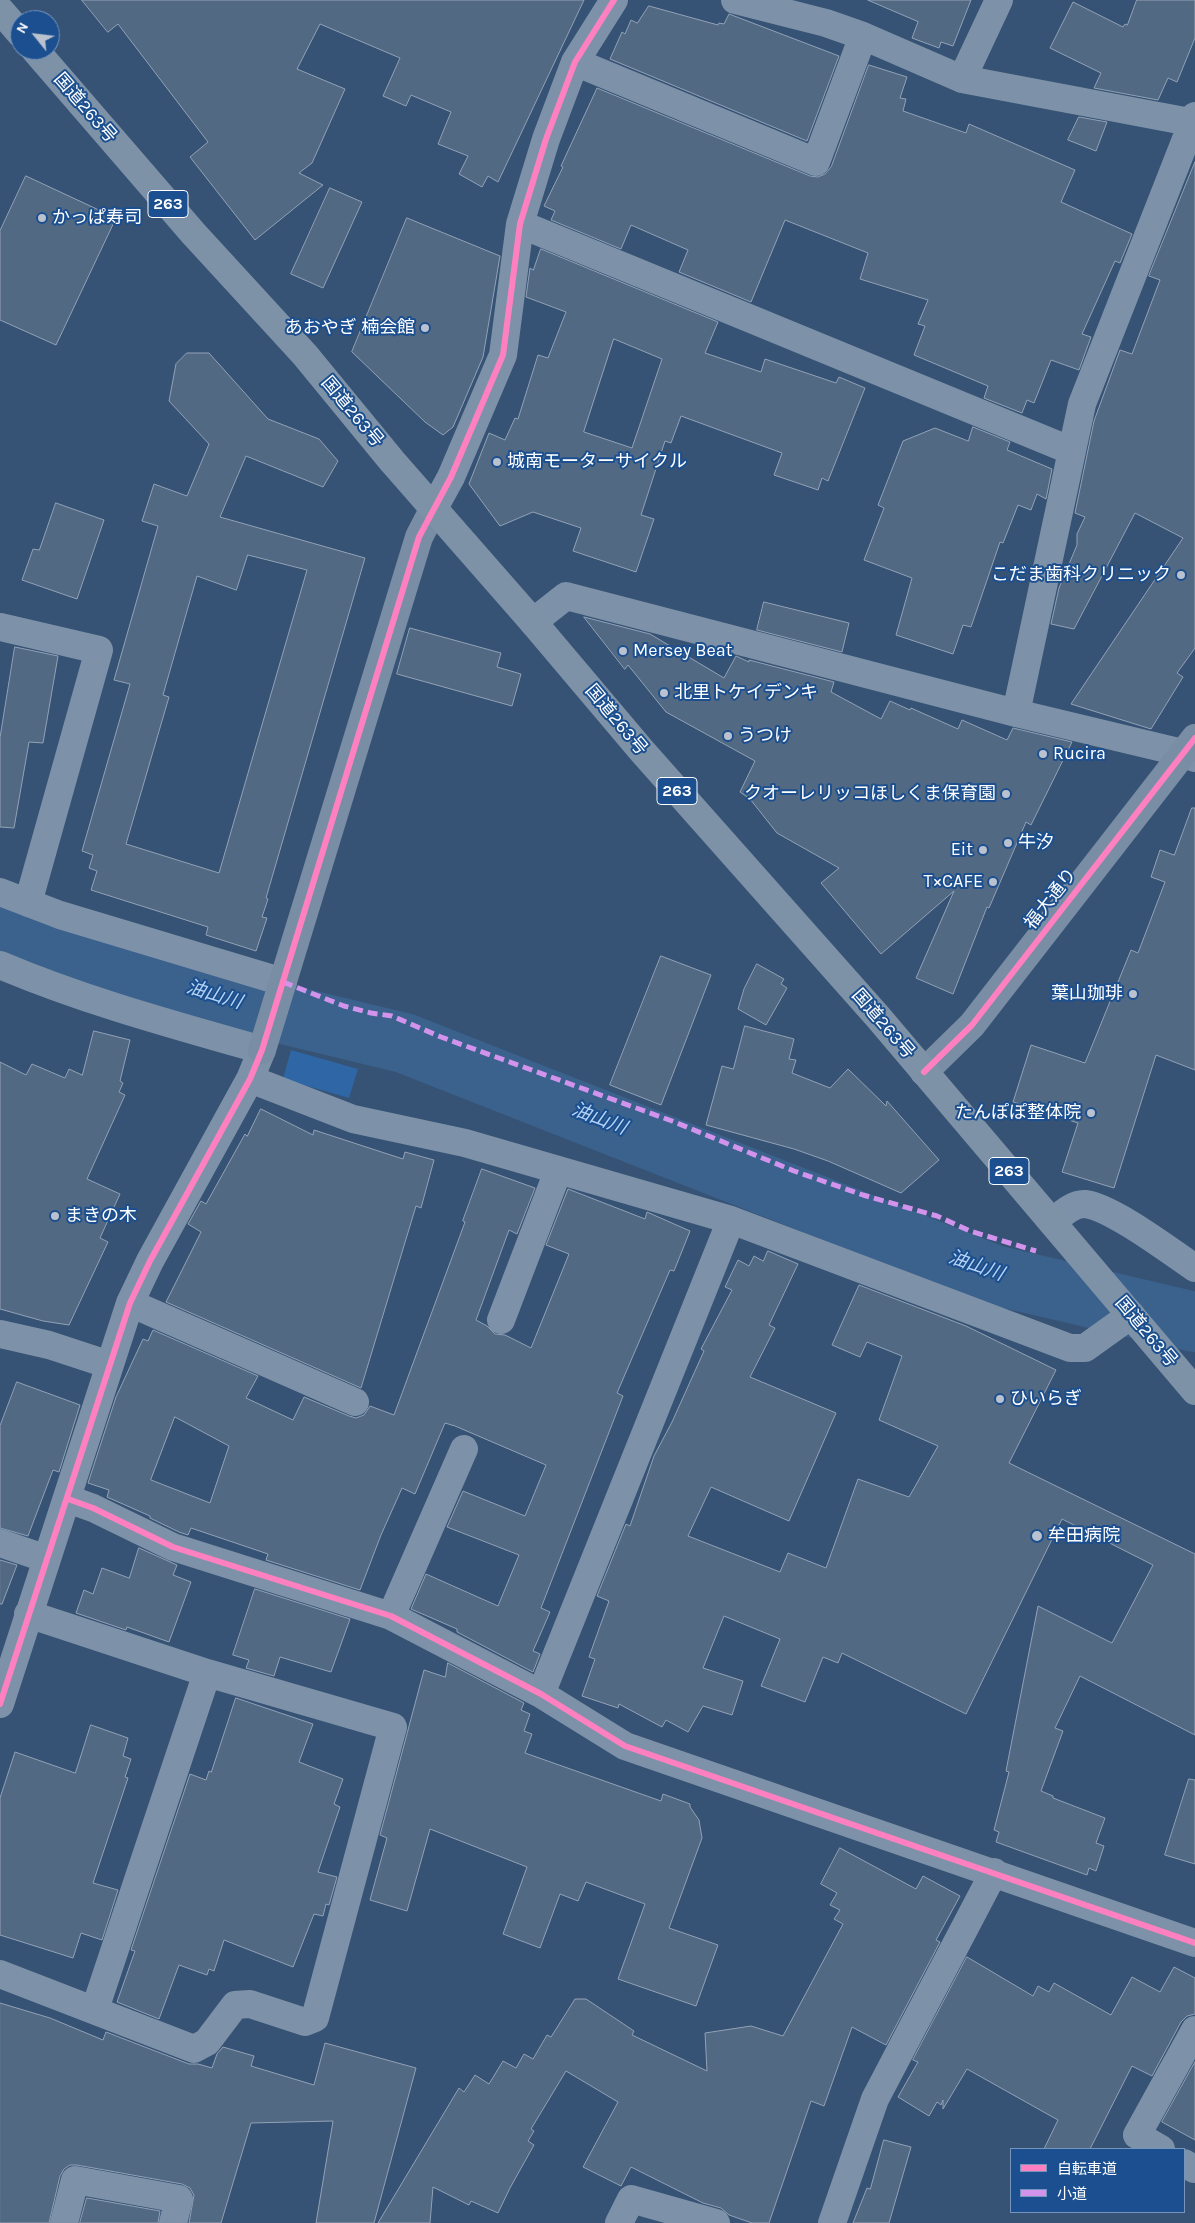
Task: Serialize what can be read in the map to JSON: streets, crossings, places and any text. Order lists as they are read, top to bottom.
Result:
{
  "streets": {
    "highway": ["国道263号", "263"],
    "street": ["福大通り"]
  },
  "crossings": [
    ["国道263号", "福大通り"]
  ],
  "water": ["油山川"],
  "places": [
    "かっぱ寿司",
    "あおやぎ 楠会館",
    "城南モーターサイクル",
    "こだま歯科クリニック",
    "Mersey Beat",
    "北里トケイデンキ",
    "うつけ",
    "Rucira",
    "クオーレリッコほしくま保育園",
    "牛汐",
    "Eit",
    "T×CAFE",
    "葉山珈琲",
    "たんぽぽ整体院",
    "まきの木",
    "ひいらぎ",
    "牟田病院"
  ],
  "legend": ["自転車道", "小道"],
  "north": "top left"
}
